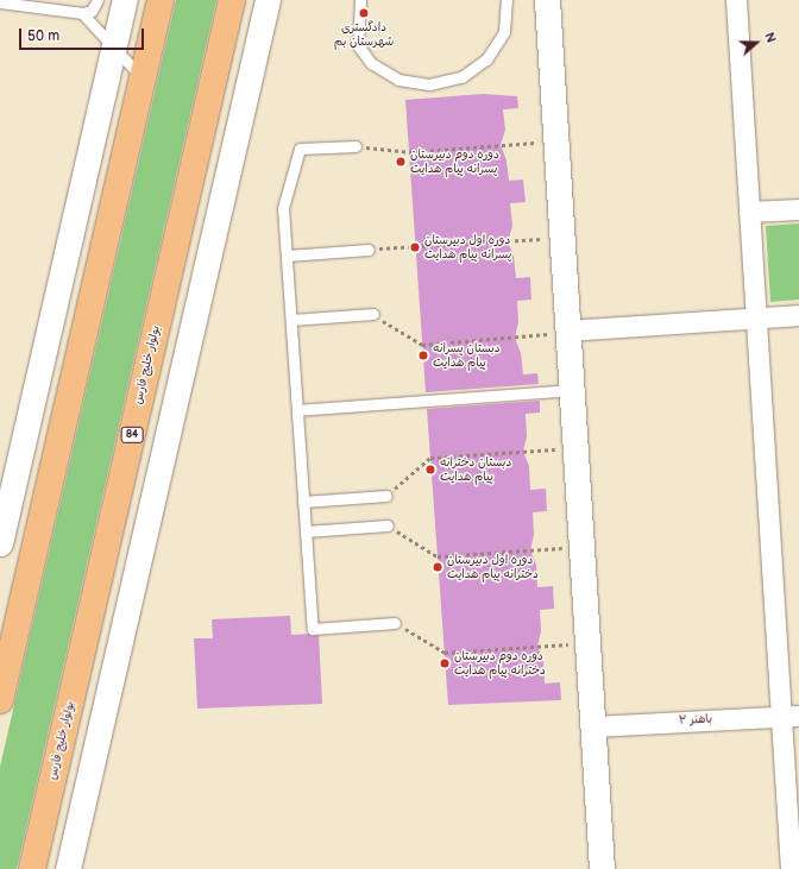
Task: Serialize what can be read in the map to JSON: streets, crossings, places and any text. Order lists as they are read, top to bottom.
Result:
{
  "streets": {
    "highway": ["بولوار خلیج فارس", "84"],
    "street": ["باهنر ۲"]
  },
  "places": [
    "دادگستری شهرستان بم",
    "دوره دوم دبیرستان پسرانه پیام هدایت",
    "دوره اول دبیرستان پسرانه پیام هدایت",
    "دبستان پسرانه پیام هدایت",
    "دبستان دخترانه پیام هدایت",
    "دوره اول دبیرستان دخترانه پیام هدایت",
    "دوره دوم دبیرستان دخترانه پیام هدایت"
  ],
  "scale_bar": "50 m",
  "north": "right"
}
